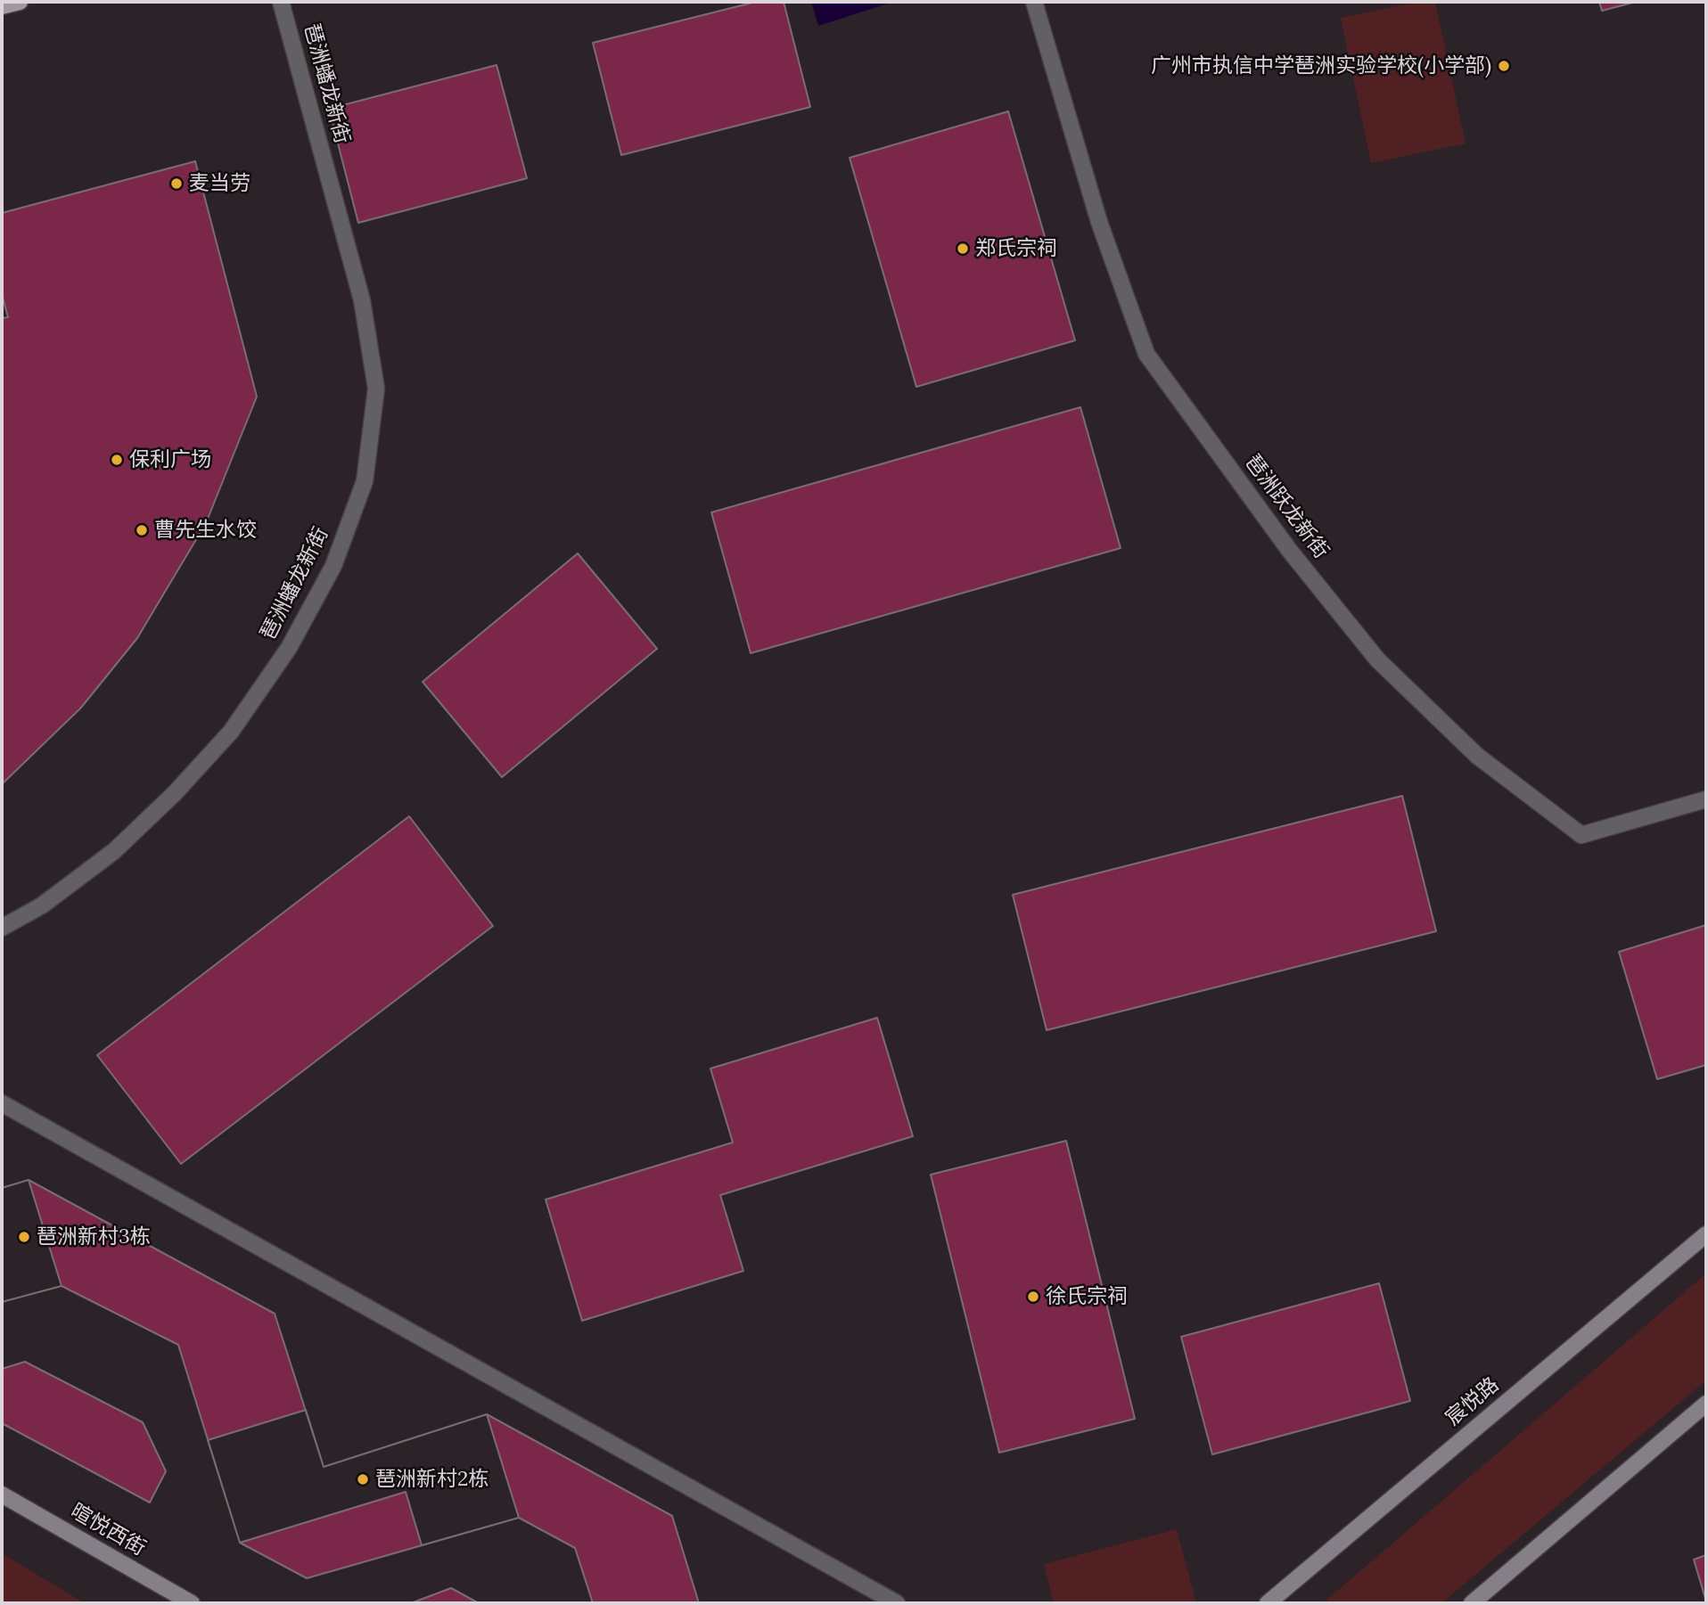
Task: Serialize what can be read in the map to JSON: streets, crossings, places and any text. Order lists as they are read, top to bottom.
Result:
{
  "streets": {
    "street": [
      "琶洲蟠龙新街",
      "琶洲跃龙新街",
      "宸悦路",
      "暄悦西街"
    ]
  },
  "places": [
    "广州市执信中学琶洲实验学校(小学部)",
    "麦当劳",
    "郑氏宗祠",
    "保利广场",
    "曹先生水饺",
    "琶洲新村3栋",
    "徐氏宗祠",
    "琶洲新村2栋"
  ]
}
